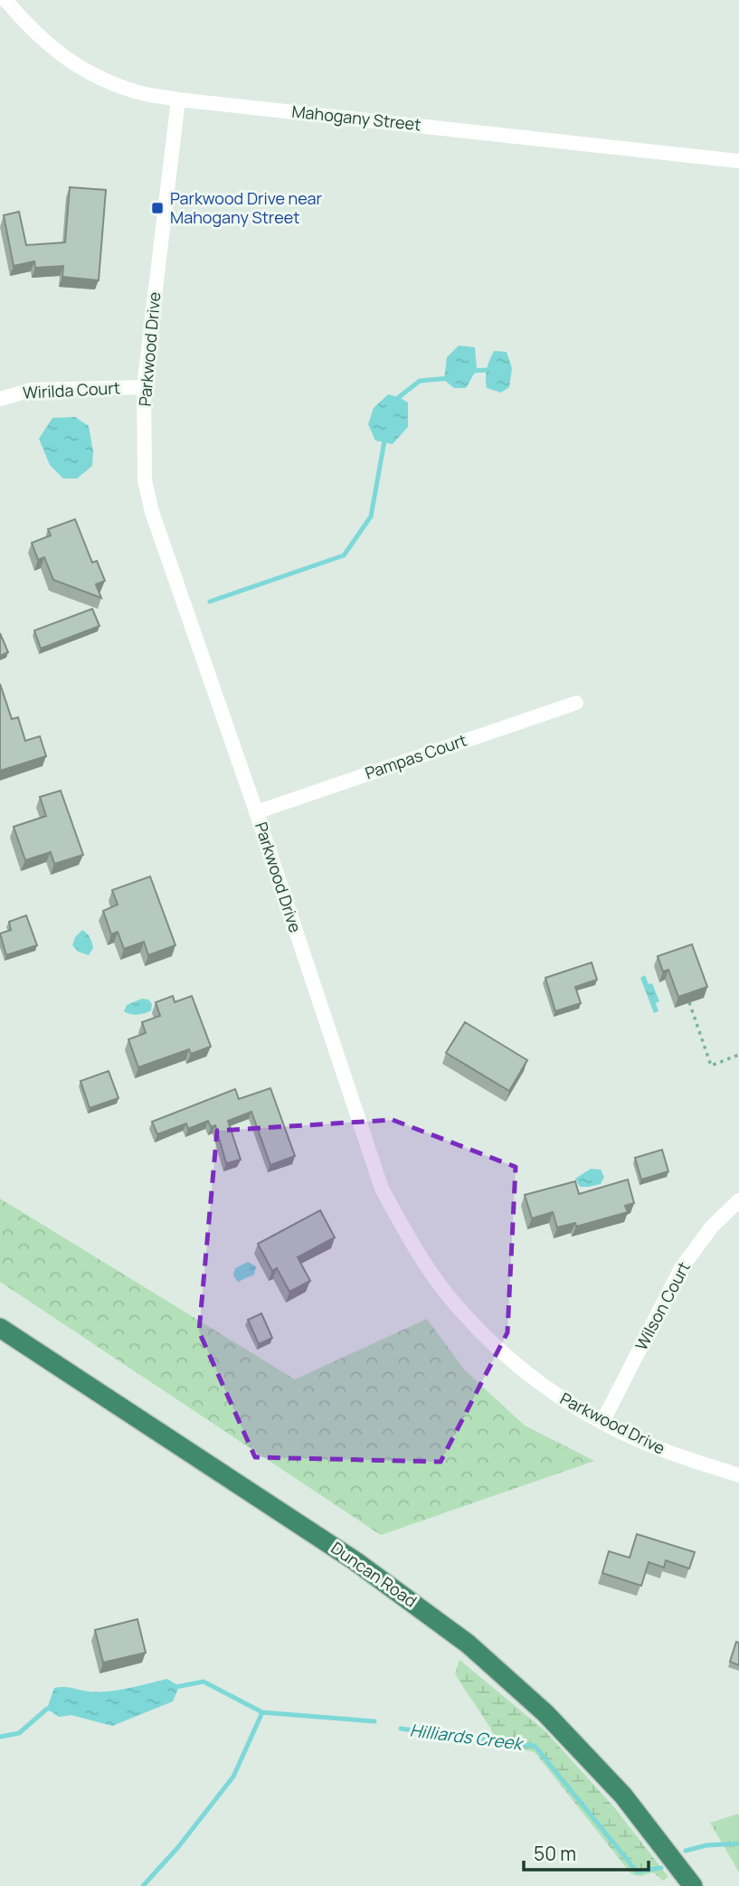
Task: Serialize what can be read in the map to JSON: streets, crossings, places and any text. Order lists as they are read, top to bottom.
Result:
{
  "streets": {
    "highway": ["Duncan Road"],
    "street": [
      "Mahogany Street",
      "Parkwood Drive",
      "Wirilda Court",
      "Pampas Court",
      "Wilson Court"
    ]
  },
  "crossings": [
    ["Mahogany Street", "Parkwood Drive"],
    ["Parkwood Drive", "Wirilda Court"],
    ["Parkwood Drive", "Pampas Court"],
    ["Parkwood Drive", "Wilson Court"]
  ],
  "water": ["Hilliards Creek"],
  "places": {
    "transit": ["Parkwood Drive near Mahogany Street"]
  },
  "scale_bar": "50 m"
}
